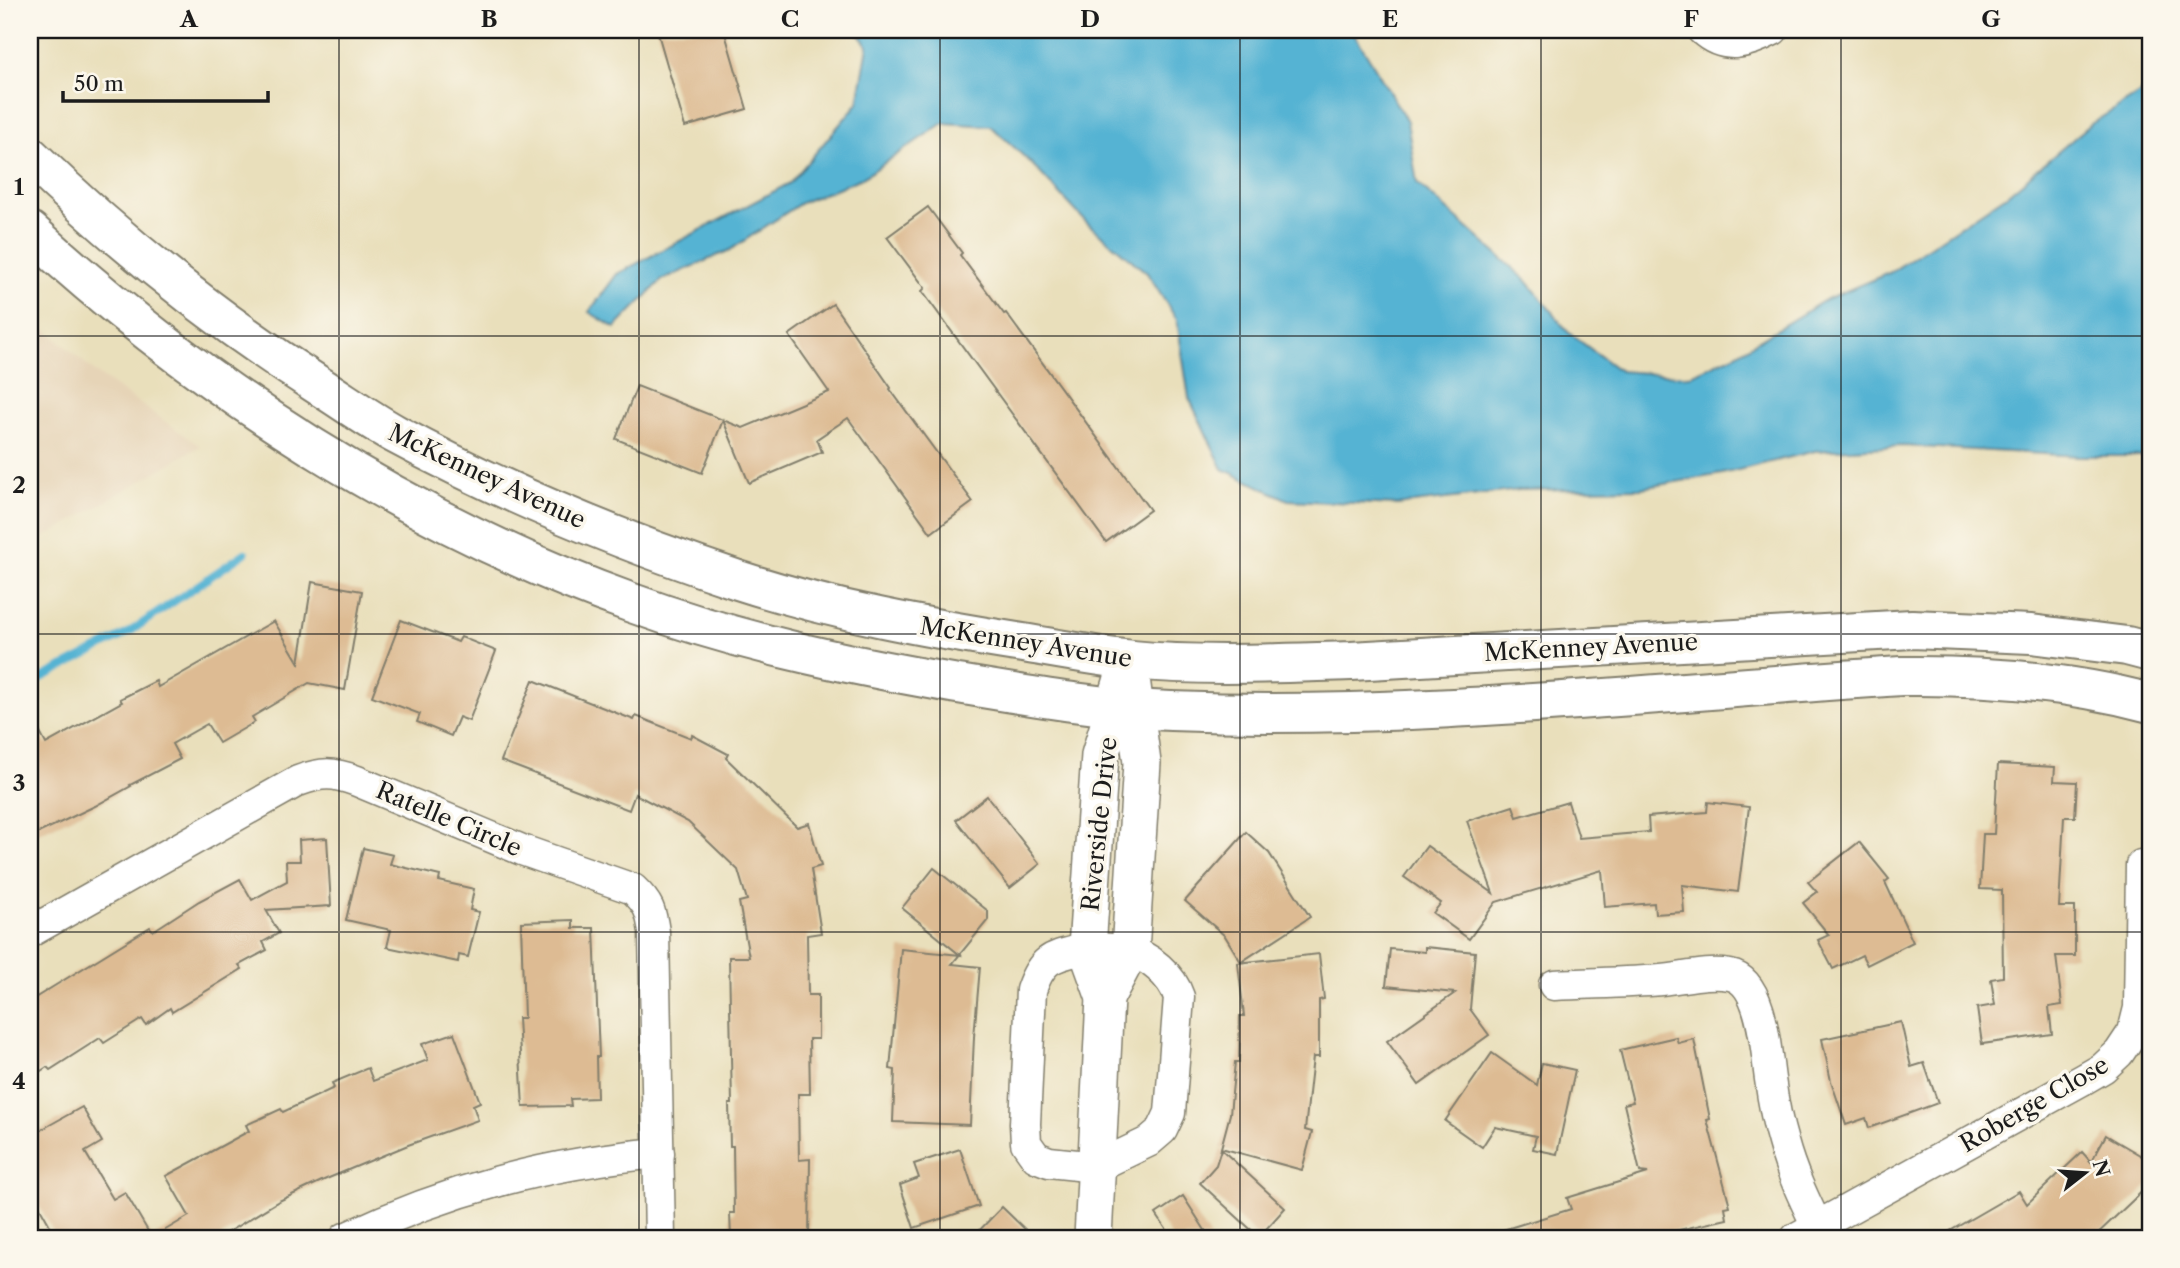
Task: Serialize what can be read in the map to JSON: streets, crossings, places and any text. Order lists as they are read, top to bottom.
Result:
{
  "streets": {
    "main road": ["McKenney Avenue"],
    "street": ["Ratelle Circle", "Riverside Drive", "Roberge Close"]
  },
  "crossings": [
    ["McKenney Avenue", "Riverside Drive"]
  ],
  "scale_bar": "50 m",
  "north": "right",
  "grid": {
    "columns": [
      "A",
      "B",
      "C",
      "D",
      "E",
      "F",
      "G"
    ],
    "rows": [
      "1",
      "2",
      "3",
      "4"
    ]
  }
}
